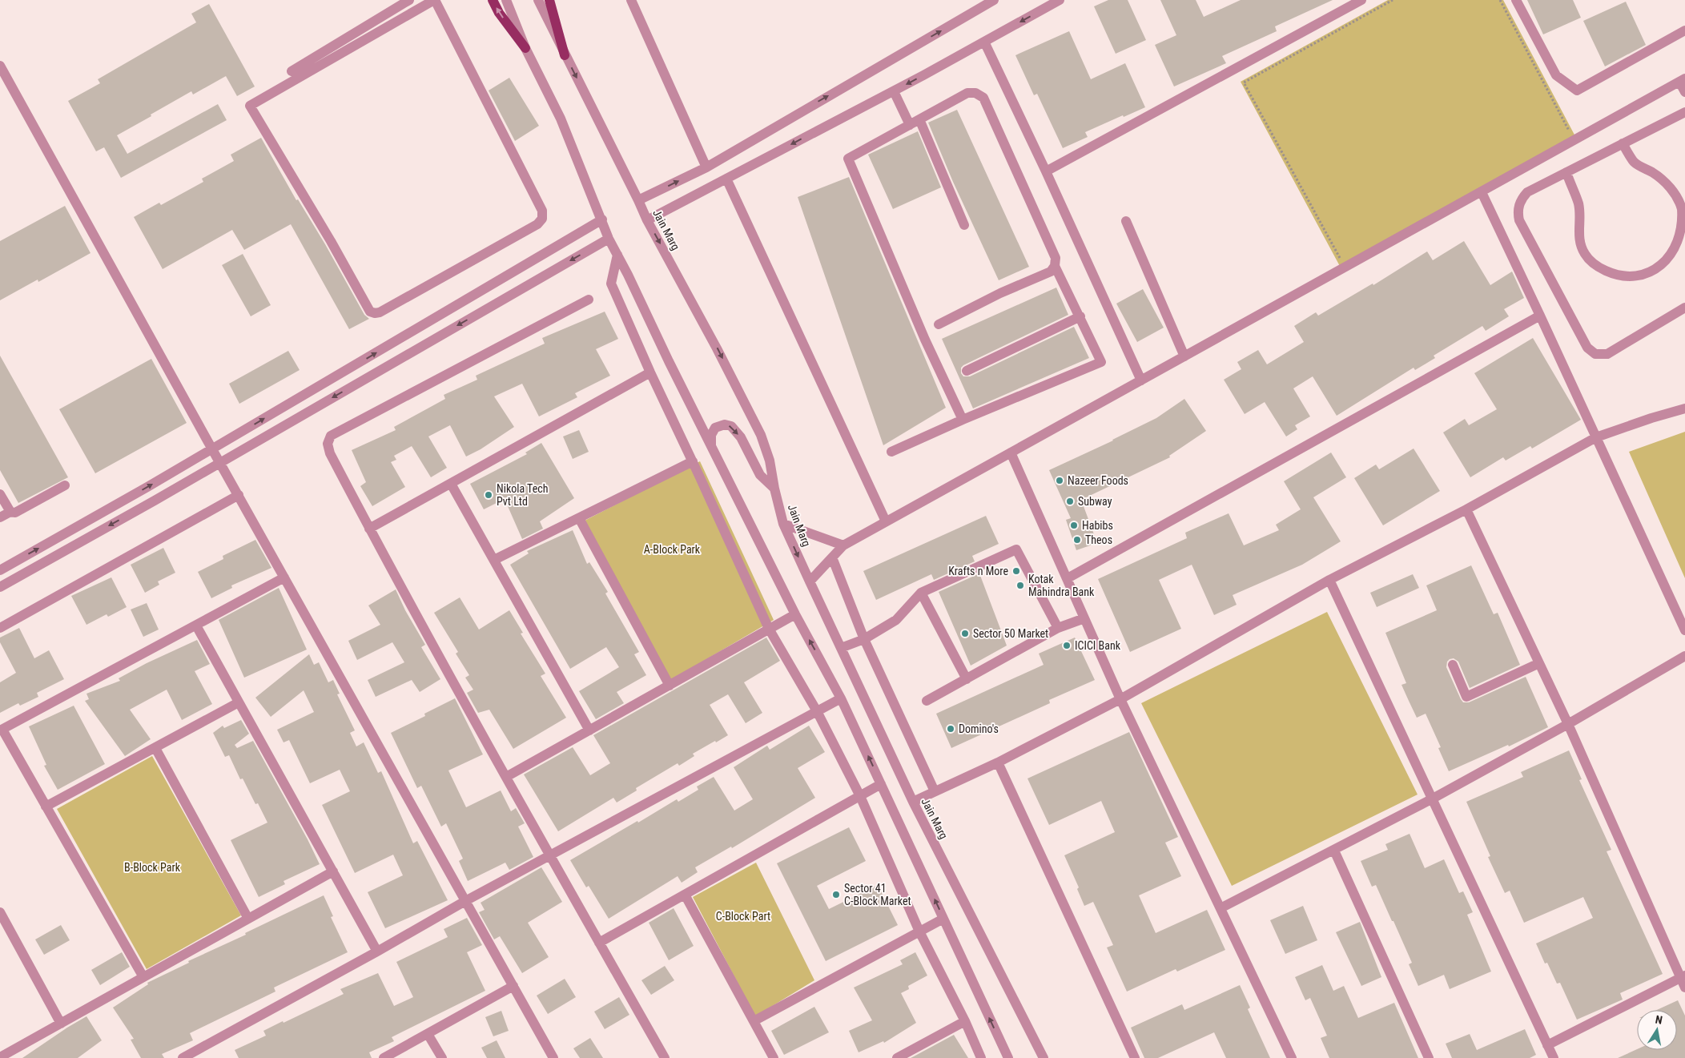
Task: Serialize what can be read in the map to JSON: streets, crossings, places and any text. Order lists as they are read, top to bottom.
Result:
{
  "streets": {
    "street": ["Jain Marg"]
  },
  "parks": ["A-Block Park", "B-Block Park", "C-Block Part"],
  "places": [
    "Nazeer Foods",
    "Nikola Tech Pvt Ltd",
    "Subway",
    "Habibs",
    "Theos",
    "Krafts n More",
    "Kotak Mahindra Bank",
    "Sector 50 Market",
    "ICICI Bank",
    "Domino's",
    "Sector 41 C-Block Market"
  ],
  "north": "top"
}
